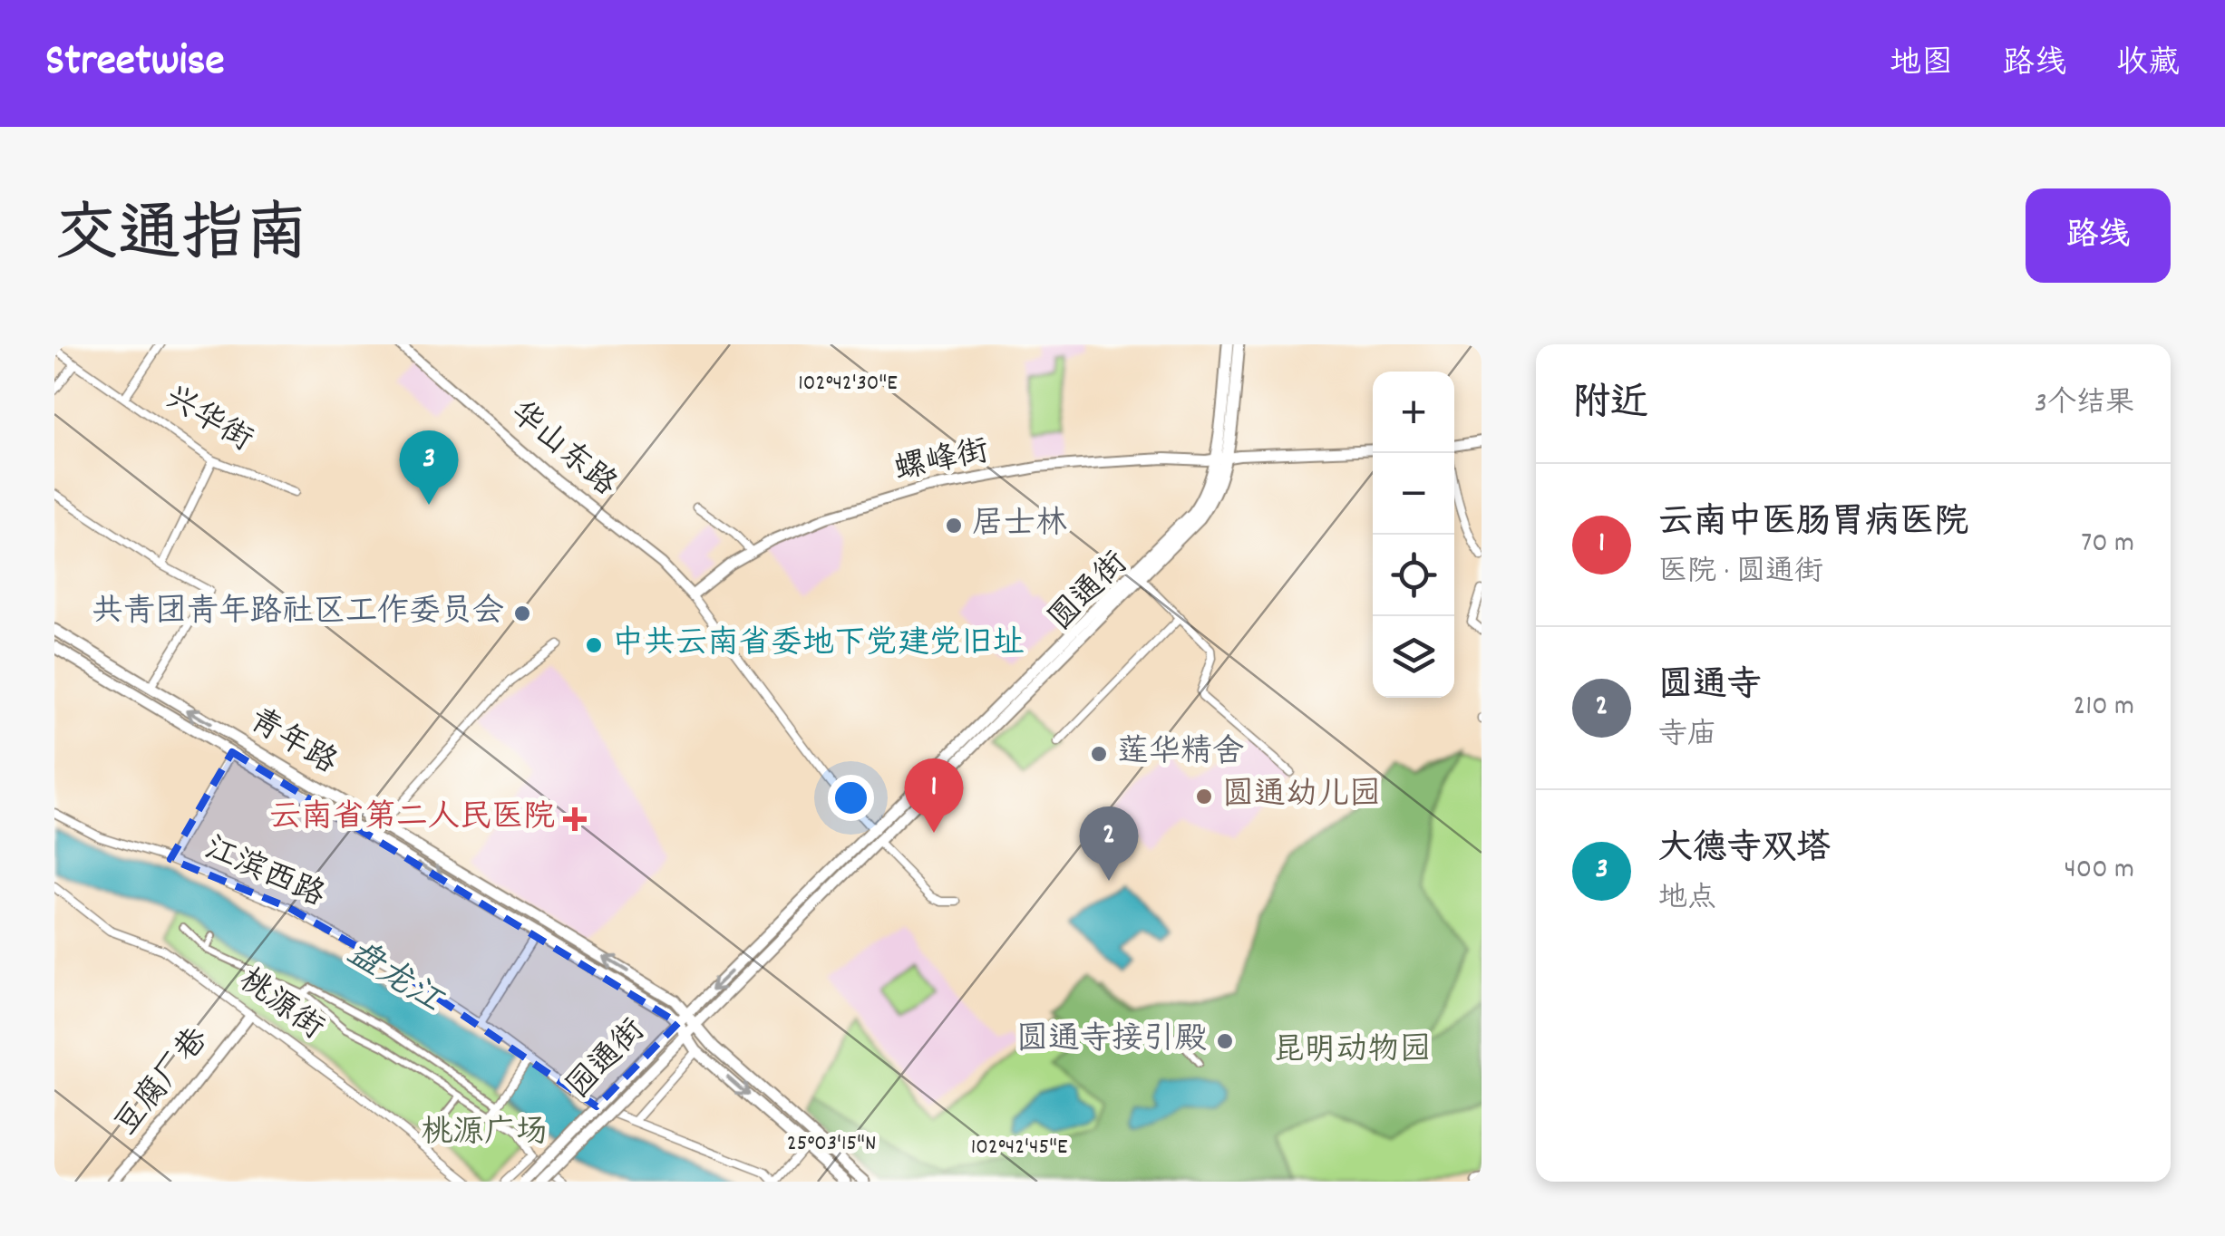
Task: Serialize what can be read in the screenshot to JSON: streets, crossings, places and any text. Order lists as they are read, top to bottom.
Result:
{
  "streets": {
    "main road": ["圆通街", "青年路", "园通街"],
    "street": [
      "兴华街",
      "华山东路",
      "螺峰街",
      "江滨西路",
      "桃源街",
      "豆腐厂巷"
    ]
  },
  "crossings": [
    ["华山东路", "螺峰街"],
    ["螺峰街", "圆通街"],
    ["圆通街", "青年路"],
    ["圆通街", "园通街"],
    ["青年路", "园通街"],
    ["桃源街", "豆腐厂巷"]
  ],
  "water": ["盘龙江"],
  "parks": ["昆明动物园", "桃源广场"],
  "places": {
    "other": [
      "居士林",
      "共青团青年路社区工作委员会",
      "中共云南省委地下党建党旧址",
      "莲华精舍",
      "圆通幼儿园",
      "圆通寺接引殿"
    ],
    "health": ["云南省第二人民医院"]
  },
  "page": {
    "header": "Streetwise",
    "nav": ["地图", "路线", "收藏"],
    "title": "交通指南",
    "buttons": "路线",
    "heading": ["附近", "3个结果"],
    "map_buttons": ["+", "−"],
    "pins": ["3", "1", "2"],
    "list": [
      {
        "mark": "1",
        "name": "云南中医肠胃病医院",
        "note": "医院 · 圆通街",
        "value": "70 m"
      },
      {
        "mark": "2",
        "name": "圆通寺",
        "note": "寺庙",
        "value": "210 m"
      },
      {
        "mark": "3",
        "name": "大德寺双塔",
        "note": "地点",
        "value": "400 m"
      }
    ]
  },
  "coordinates": ["102°42'30\"E", "25°03'15\"N", "102°42'45\"E"]
}
